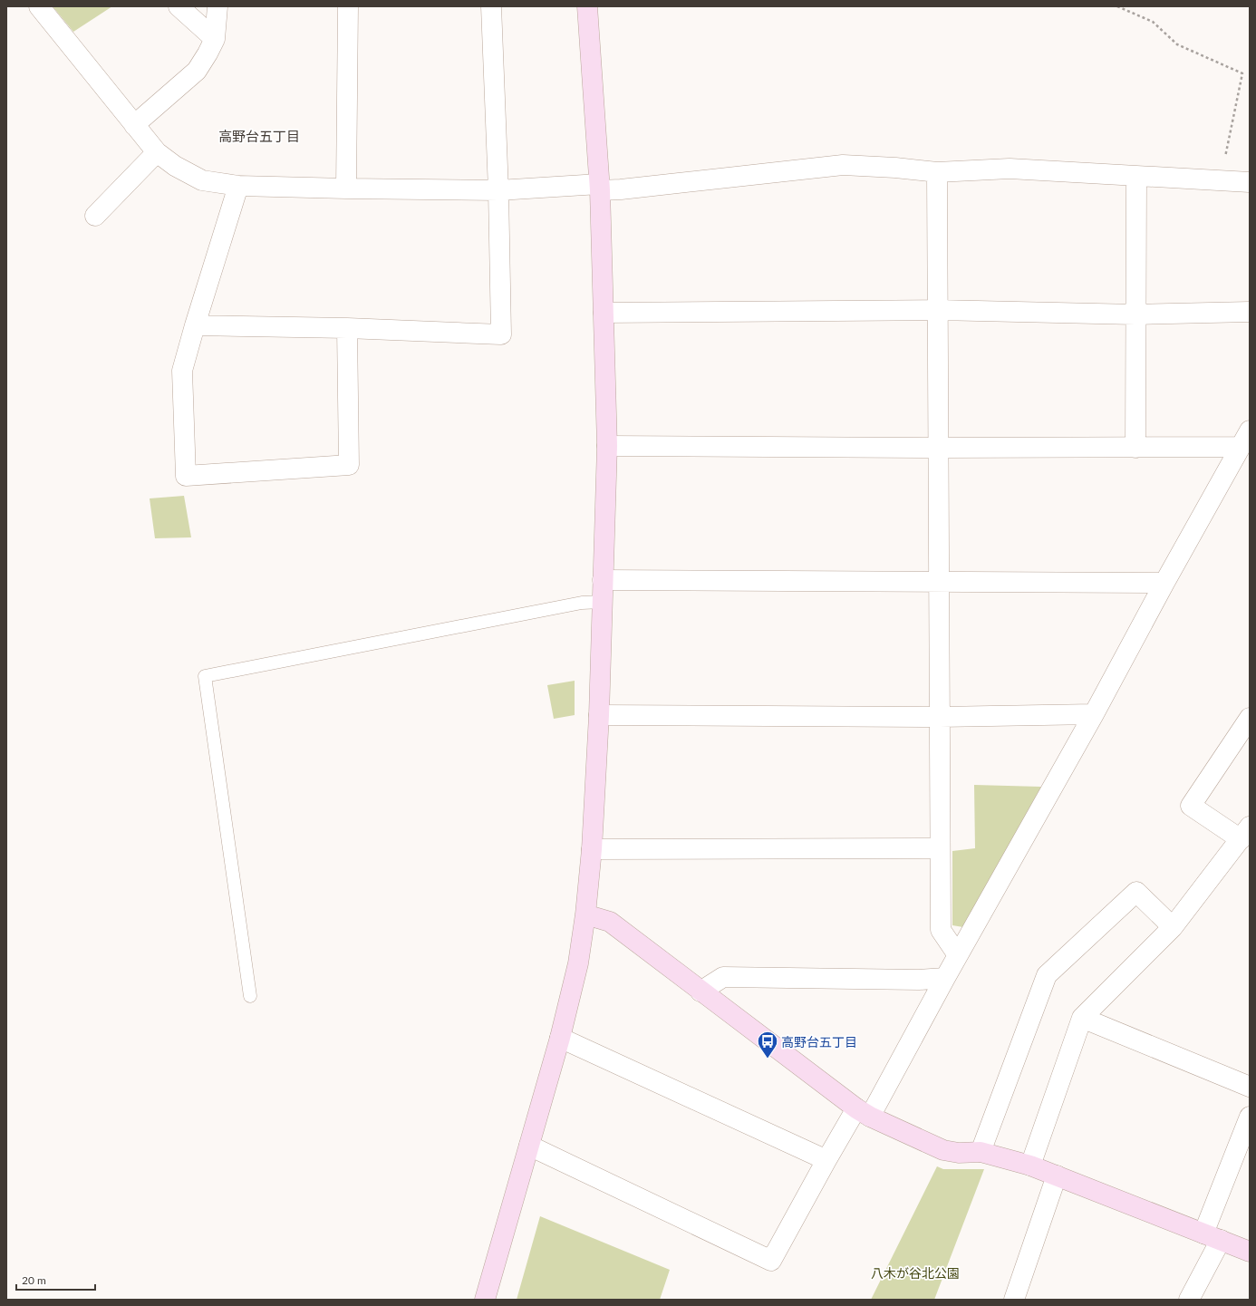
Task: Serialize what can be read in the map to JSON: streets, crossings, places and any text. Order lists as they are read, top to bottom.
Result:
{
  "districts": ["高野台五丁目"],
  "parks": ["八木が谷北公園"],
  "places": {
    "bus stop": ["高野台五丁目"]
  },
  "scale_bar": "20 m"
}
